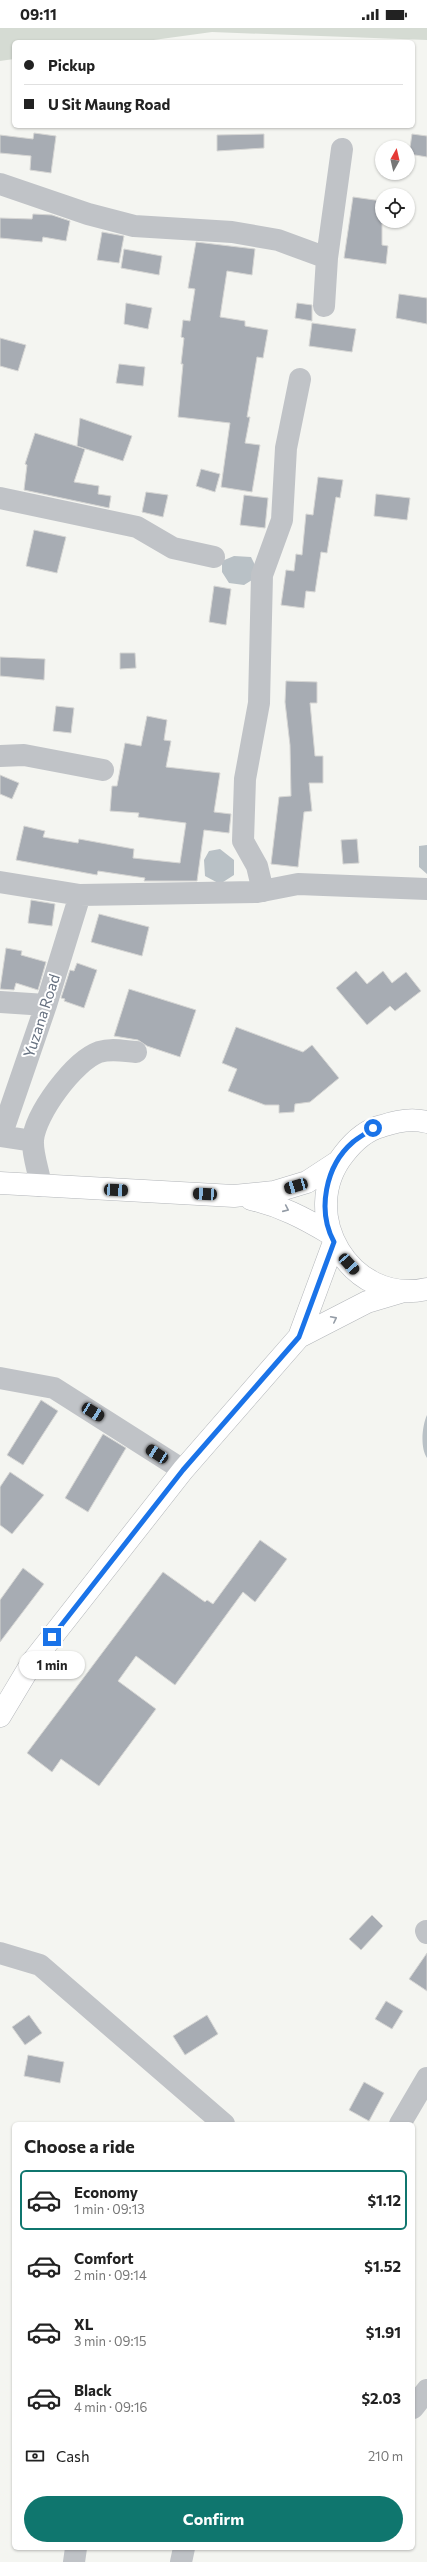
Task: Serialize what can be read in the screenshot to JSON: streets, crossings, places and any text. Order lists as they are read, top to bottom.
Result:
{
  "streets": {
    "street": ["Yuzana Road"]
  },
  "north": "top",
  "page": {
    "status": "09:11",
    "banner": ["Pickup", "U Sit Maung Road"],
    "bubble": "1 min",
    "heading": "Choose a ride",
    "list": [
      {
        "name": "Economy",
        "note": "1 min · 09:13",
        "value": "$1.12"
      },
      {
        "name": "Comfort",
        "note": "2 min · 09:14",
        "value": "$1.52"
      },
      {
        "name": "XL",
        "note": "3 min · 09:15",
        "value": "$1.91"
      },
      {
        "name": "Black",
        "note": "4 min · 09:16",
        "value": "$2.03"
      }
    ],
    "pay": ["Cash", "210 m"],
    "buttons": "Confirm"
  }
}
